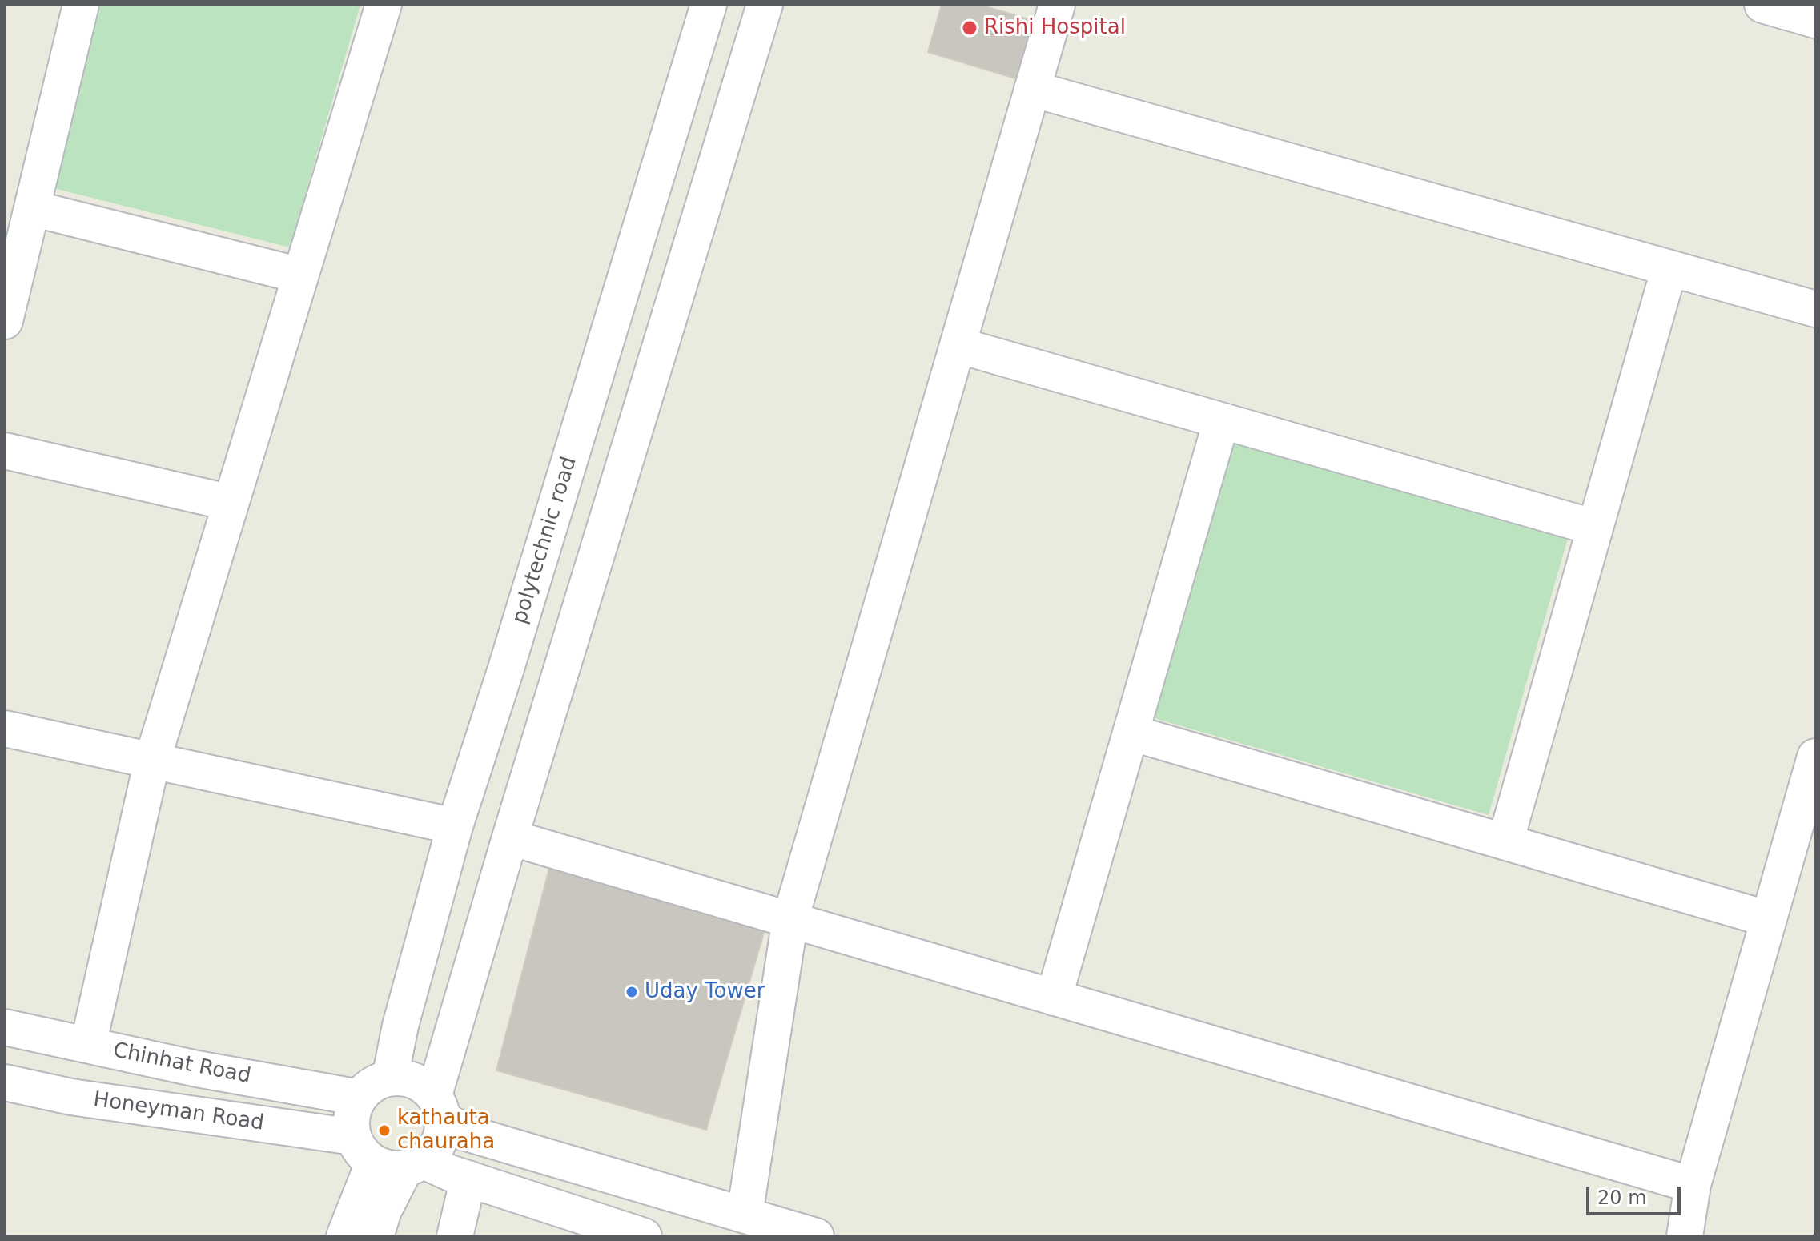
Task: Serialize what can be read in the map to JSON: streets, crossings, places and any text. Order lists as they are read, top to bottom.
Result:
{
  "streets": {
    "street": ["polytechnic road", "Chinhat Road", "Honeyman Road"]
  },
  "crossings": [
    ["polytechnic road", "Chinhat Road"],
    ["polytechnic road", "Honeyman Road"],
    ["Chinhat Road", "Honeyman Road"]
  ],
  "places": ["Rishi Hospital", "Uday Tower", "kathauta chauraha"],
  "scale_bar": "20 m"
}
